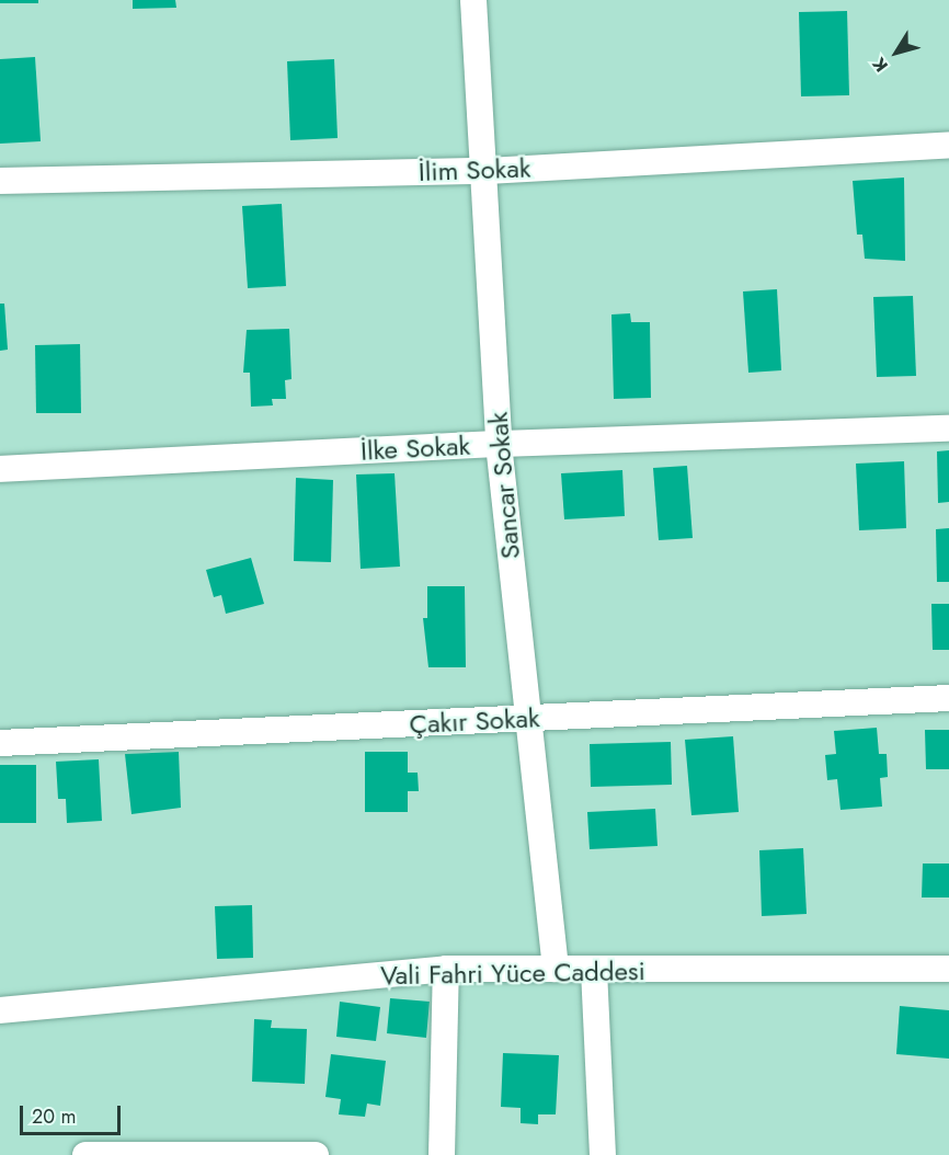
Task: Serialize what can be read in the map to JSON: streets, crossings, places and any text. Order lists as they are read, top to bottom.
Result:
{
  "streets": {
    "street": [
      "İlim Sokak",
      "İlke Sokak",
      "Sancar Sokak",
      "Çakır Sokak",
      "Vali Fahri Yüce Caddesi"
    ]
  },
  "crossings": [
    ["İlim Sokak", "Sancar Sokak"],
    ["İlke Sokak", "Sancar Sokak"],
    ["Sancar Sokak", "Çakır Sokak"],
    ["Sancar Sokak", "Vali Fahri Yüce Caddesi"]
  ],
  "scale_bar": "20 m",
  "north": "bottom left"
}
